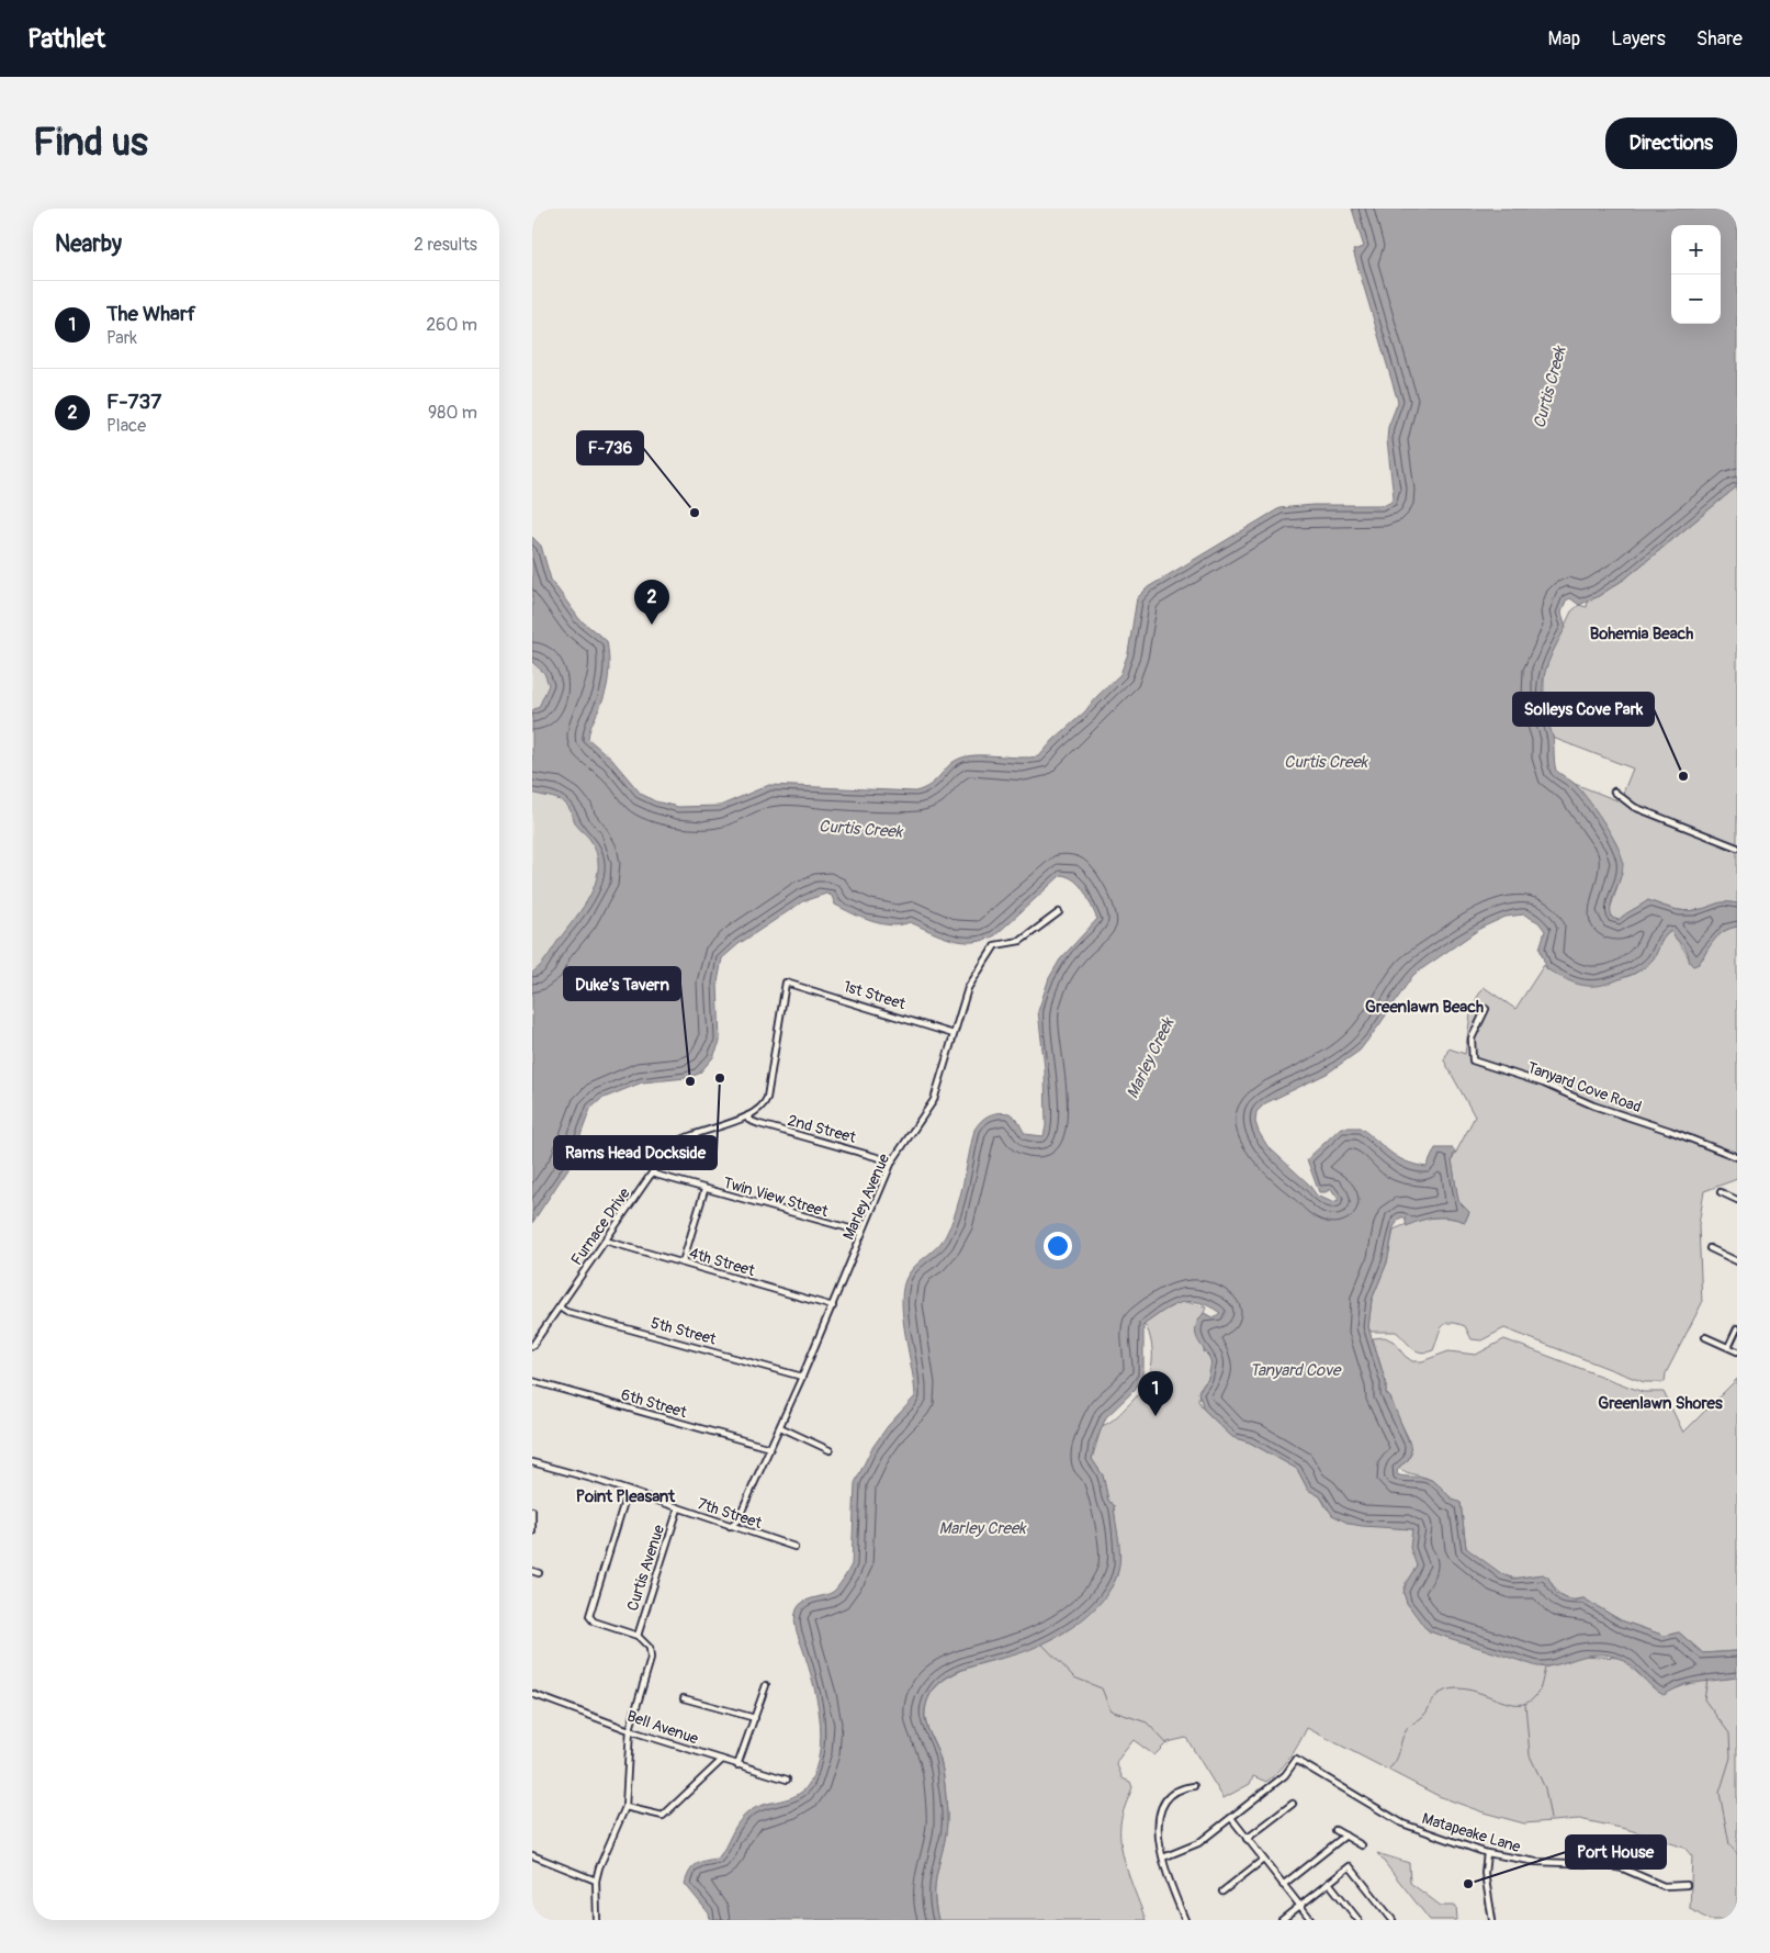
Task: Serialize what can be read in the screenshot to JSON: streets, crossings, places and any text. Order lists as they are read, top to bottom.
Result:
{
  "streets": {
    "street": [
      "1st Street",
      "Tanyard Cove Road",
      "2nd Street",
      "Twin View Street",
      "Marley Avenue",
      "Furnace Drive",
      "4th Street",
      "5th Street",
      "6th Street",
      "7th Street",
      "Curtis Avenue",
      "Bell Avenue",
      "Matapeake Lane"
    ]
  },
  "crossings": [
    ["1st Street", "Marley Avenue"],
    ["1st Street", "Furnace Drive"],
    ["2nd Street", "Marley Avenue"],
    ["2nd Street", "Furnace Drive"],
    ["Twin View Street", "Marley Avenue"],
    ["Twin View Street", "Furnace Drive"],
    ["Marley Avenue", "4th Street"],
    ["Marley Avenue", "5th Street"],
    ["Marley Avenue", "6th Street"],
    ["Marley Avenue", "7th Street"],
    ["Furnace Drive", "4th Street"],
    ["Furnace Drive", "5th Street"],
    ["7th Street", "Curtis Avenue"]
  ],
  "districts": [
    "Bohemia Beach",
    "Greenlawn Beach",
    "Greenlawn Shores",
    "Point Pleasant"
  ],
  "water": ["Curtis Creek", "Marley Creek", "Tanyard Cove"],
  "places": [
    "F-736",
    "Solleys Cove Park",
    "Rams Head Dockside",
    "Duke’s Tavern",
    "Port House"
  ],
  "page": {
    "header": "Pathlet",
    "nav": ["Map", "Layers", "Share"],
    "buttons": "Directions",
    "title": "Find us",
    "heading": ["Nearby", "2 results"],
    "map_buttons": ["+", "−"],
    "list": [
      {
        "mark": "1",
        "name": "The Wharf",
        "note": "Park",
        "value": "260 m"
      },
      {
        "mark": "2",
        "name": "F-737",
        "note": "Place",
        "value": "980 m"
      }
    ],
    "pins": ["2", "1"]
  }
}
